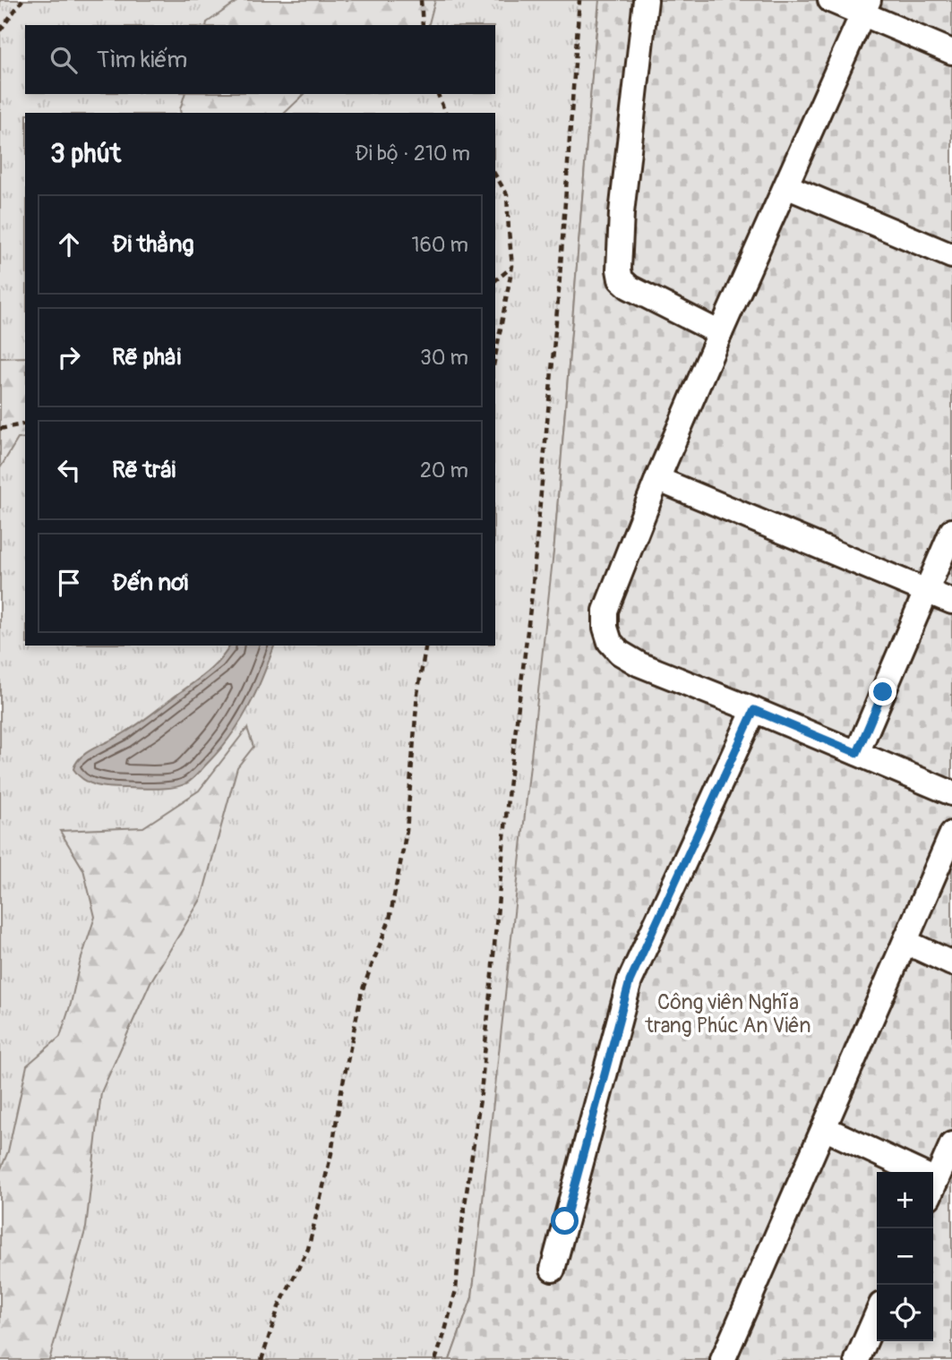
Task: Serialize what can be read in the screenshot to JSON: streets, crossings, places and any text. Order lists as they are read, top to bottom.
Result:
{
  "parks": ["Công viên Nghĩa trang Phúc An Viên"],
  "page": {
    "search": "Tìm kiếm",
    "heading": ["3 phút", "Đi bộ · 210 m"],
    "list": [
      ["Đi thẳng", "160 m"],
      ["Rẽ phải", "30 m"],
      ["Rẽ trái", "20 m"],
      "Đến nơi"
    ],
    "map_buttons": ["+", "−"]
  }
}
